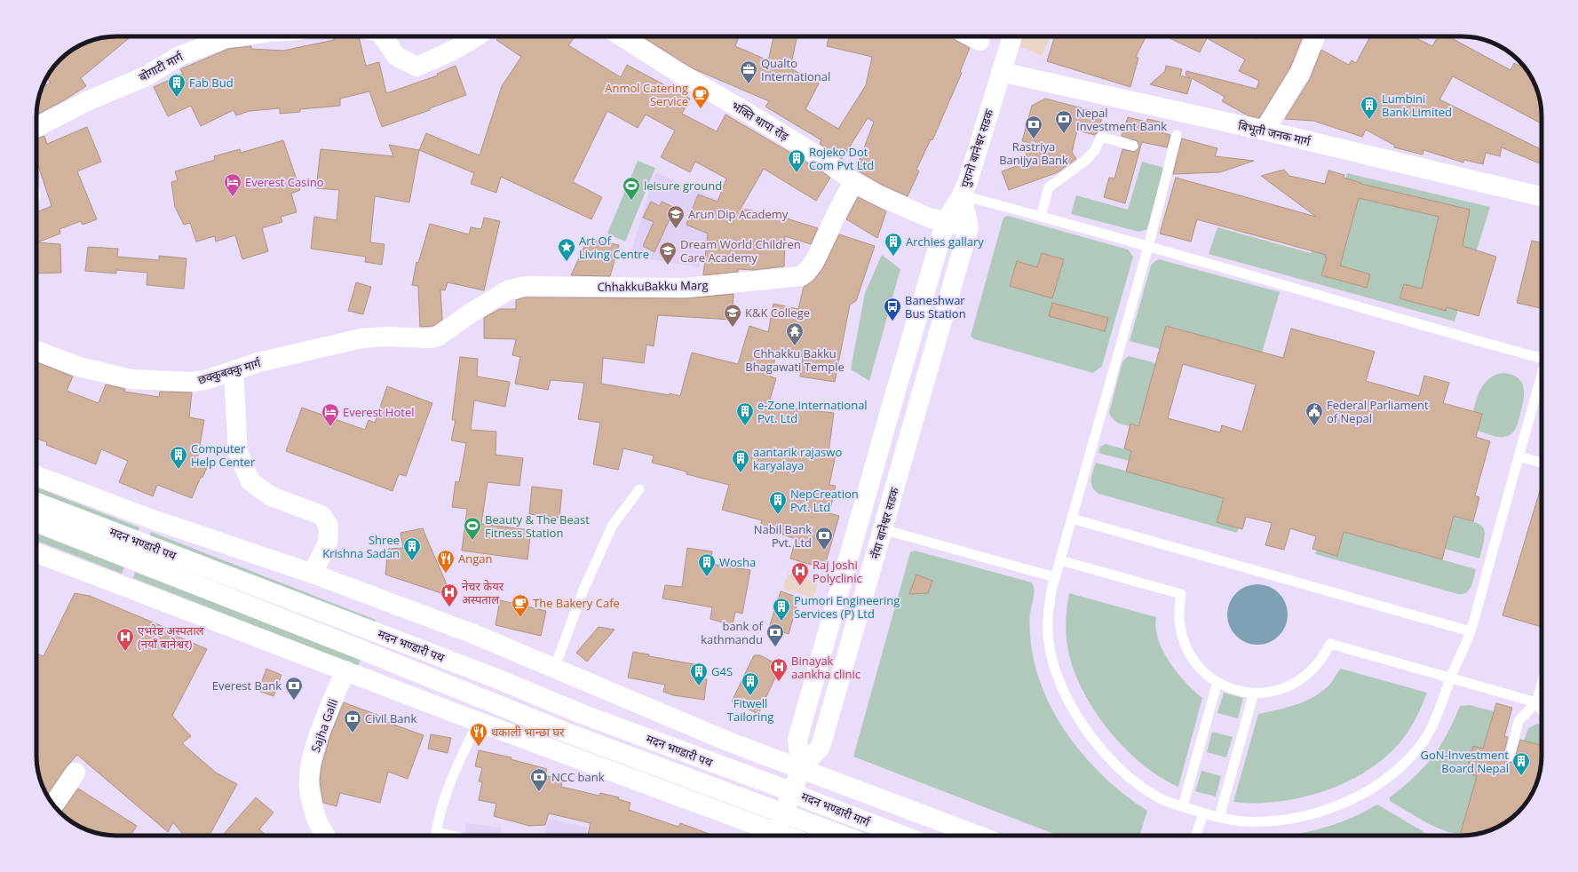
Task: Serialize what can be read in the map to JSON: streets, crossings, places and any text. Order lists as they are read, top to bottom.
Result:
{
  "streets": {
    "main road": [
      "बोगाटी मार्ग",
      "भक्ति थापा रोड़",
      "बिभूती जनक मार्ग",
      "पुरानो बानेश्वर सडक",
      "ChhakkuBakku Marg",
      "छक्कुबक्कु मार्ग",
      "नँया बानेश्वर सडक",
      "मदन भण्डारी पथ",
      "Sajha Galli",
      "मदन भण्डारी मार्ग"
    ]
  },
  "crossings": [
    ["भक्ति थापा रोड़", "पुरानो बानेश्वर सडक"],
    ["भक्ति थापा रोड़", "ChhakkuBakku Marg"],
    ["भक्ति थापा रोड़", "नँया बानेश्वर सडक"],
    ["बिभूती जनक मार्ग", "पुरानो बानेश्वर सडक"],
    ["पुरानो बानेश्वर सडक", "नँया बानेश्वर सडक"],
    ["ChhakkuBakku Marg", "छक्कुबक्कु मार्ग"],
    ["मदन भण्डारी पथ", "मदन भण्डारी मार्ग"]
  ],
  "places": {
    "office": ["Qualto International"],
    "building": [
      "Fab Bud",
      "Lumbini Bank Limited",
      "Rojeko Dot Com Pvt Ltd",
      "Archies gallary",
      "e-Zone International Pvt. Ltd",
      "Computer Help Center",
      "aantarik rajaswo karyalaya",
      "NepCreation Pvt. Ltd",
      "Shree Krishna Sadan",
      "Wosha",
      "Pumori Engineering Services (P) Ltd",
      "G4S",
      "Fitwell Tailoring",
      "GoN-Investment Board Nepal"
    ],
    "cafe": ["Anmol Catering Service", "The Bakery Cafe"],
    "bank": [
      "Nepal Investment Bank",
      "Rastriya Banijya Bank",
      "Nabil Bank Pvt. Ltd",
      "bank of kathmandu",
      "Everest Bank",
      "Civil Bank",
      "NCC bank"
    ],
    "hotel": ["Everest Casino", "Everest Hotel"],
    "sports": ["leisure ground", "Beauty & The Beast Fitness Station"],
    "school or university": ["Arun Dip Academy", "Dream World Children Care Academy", "K&K College"],
    "place": ["Art Of Living Centre"],
    "bus stop": ["Baneshwar Bus Station"],
    "temple": ["Chhakku Bakku Bhagawati Temple"],
    "public building": ["Federal Parliament of Nepal"],
    "restaurant": ["Angan", "थकाली भान्छा घर"],
    "hospital": [
      "Raj Joshi Polyclinic",
      "नेचर केयर अस्पताल",
      "एभरेष्ट अस्पताल (नयाँ बानेश्वर)",
      "Binayak aankha clinic"
    ]
  }
}
